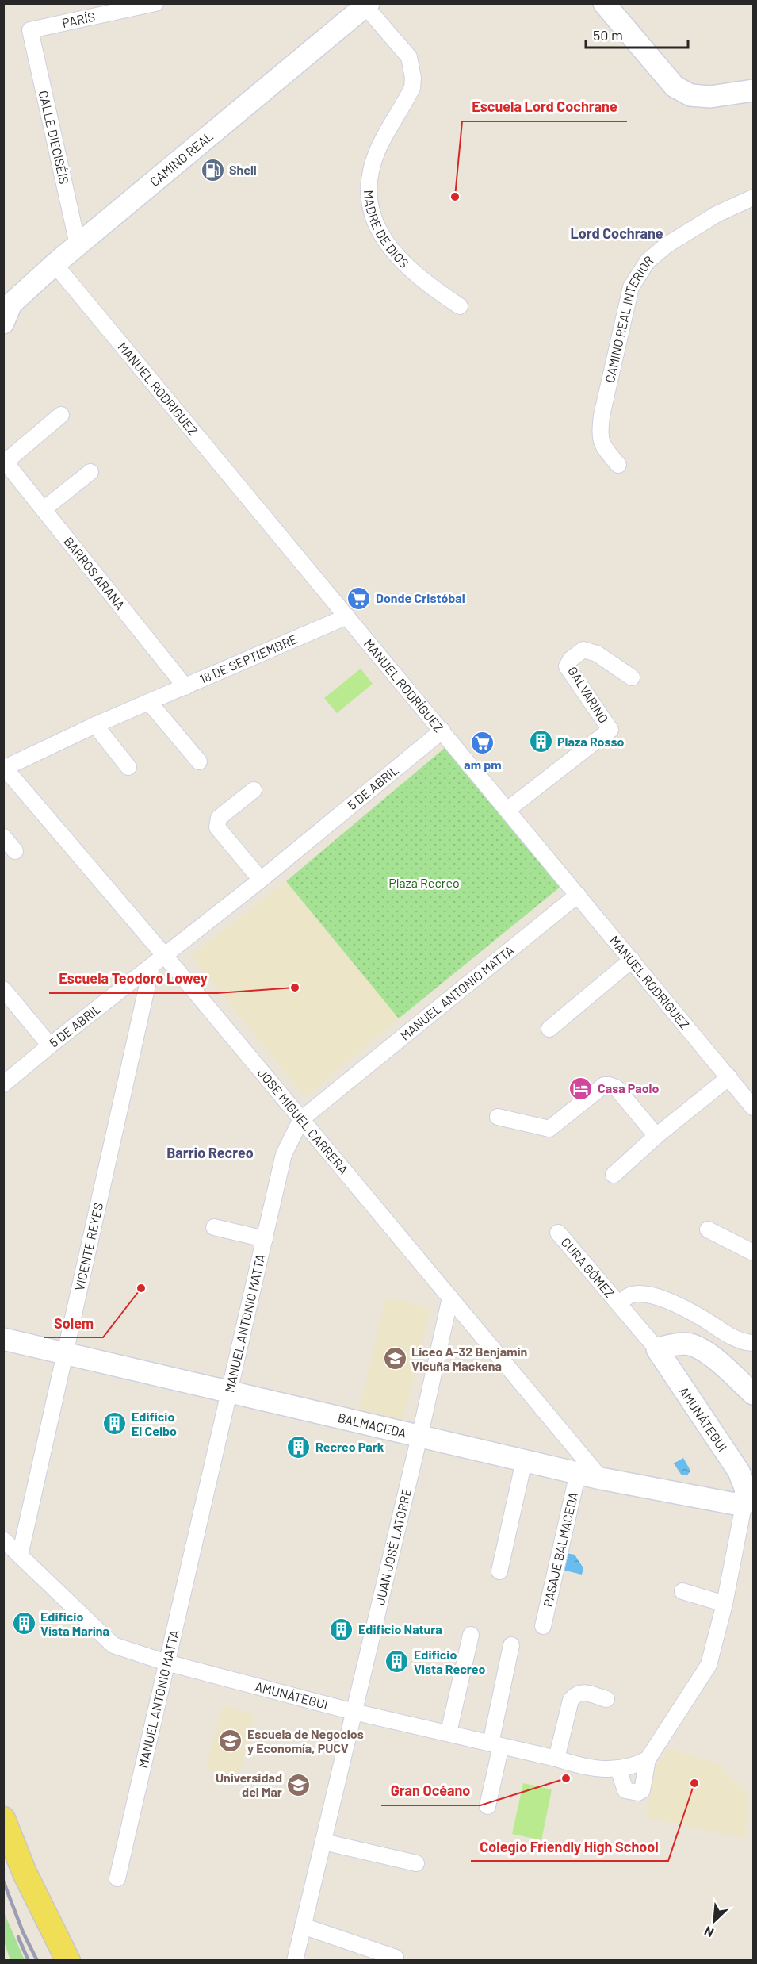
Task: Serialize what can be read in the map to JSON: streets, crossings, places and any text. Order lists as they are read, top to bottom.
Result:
{
  "streets": {
    "street": [
      "PARÍS",
      "CALLE DIECISÉIS",
      "CAMINO REAL",
      "MADRE DE DIOS",
      "CAMINO REAL INTERIOR",
      "MANUEL RODRÍGUEZ",
      "BARROS ARANA",
      "18 DE SEPTIEMBRE",
      "GALVARINO",
      "5 DE ABRIL",
      "MANUEL ANTONIO MATTA",
      "JOSÉ MIGUEL CARRERA",
      "VICENTE REYES",
      "CURA GÓMEZ",
      "AMUNÁTEGUI",
      "BALMACEDA",
      "JUAN JOSÉ LATORRE",
      "PASAJE BALMACEDA"
    ]
  },
  "crossings": [
    ["PARÍS", "CALLE DIECISÉIS"],
    ["CALLE DIECISÉIS", "CAMINO REAL"],
    ["CAMINO REAL", "MADRE DE DIOS"],
    ["CAMINO REAL", "MANUEL RODRÍGUEZ"],
    ["MANUEL RODRÍGUEZ", "18 DE SEPTIEMBRE"],
    ["MANUEL RODRÍGUEZ", "GALVARINO"],
    ["MANUEL RODRÍGUEZ", "5 DE ABRIL"],
    ["MANUEL RODRÍGUEZ", "MANUEL ANTONIO MATTA"],
    ["BARROS ARANA", "18 DE SEPTIEMBRE"],
    ["18 DE SEPTIEMBRE", "JOSÉ MIGUEL CARRERA"],
    ["5 DE ABRIL", "JOSÉ MIGUEL CARRERA"],
    ["5 DE ABRIL", "VICENTE REYES"],
    ["MANUEL ANTONIO MATTA", "JOSÉ MIGUEL CARRERA"],
    ["MANUEL ANTONIO MATTA", "AMUNÁTEGUI"],
    ["MANUEL ANTONIO MATTA", "BALMACEDA"],
    ["JOSÉ MIGUEL CARRERA", "BALMACEDA"],
    ["JOSÉ MIGUEL CARRERA", "JUAN JOSÉ LATORRE"],
    ["VICENTE REYES", "AMUNÁTEGUI"],
    ["VICENTE REYES", "BALMACEDA"],
    ["AMUNÁTEGUI", "BALMACEDA"],
    ["AMUNÁTEGUI", "JUAN JOSÉ LATORRE"],
    ["BALMACEDA", "JUAN JOSÉ LATORRE"],
    ["BALMACEDA", "PASAJE BALMACEDA"]
  ],
  "districts": ["Lord Cochrane", "Barrio Recreo"],
  "parks": ["Plaza Recreo"],
  "places": {
    "fuel station": ["Shell"],
    "other": [
      "Escuela Lord Cochrane",
      "Escuela Teodoro Lowey",
      "Solem",
      "Gran Océano",
      "Colegio Friendly High School"
    ],
    "supermarket": ["Donde Cristóbal", "am pm"],
    "building": [
      "Plaza Rosso",
      "Edificio El Ceibo",
      "Recreo Park",
      "Edificio Vista Marina",
      "Edificio Natura",
      "Edificio Vista Recreo"
    ],
    "hotel": ["Casa Paolo"],
    "school or university": ["Liceo A-32 Benjamín Vicuña Mackena", "Escuela de Negocios y Economía, PUCV", "Universidad del Mar"]
  },
  "scale_bar": "50 m",
  "north": "bottom left"
}
